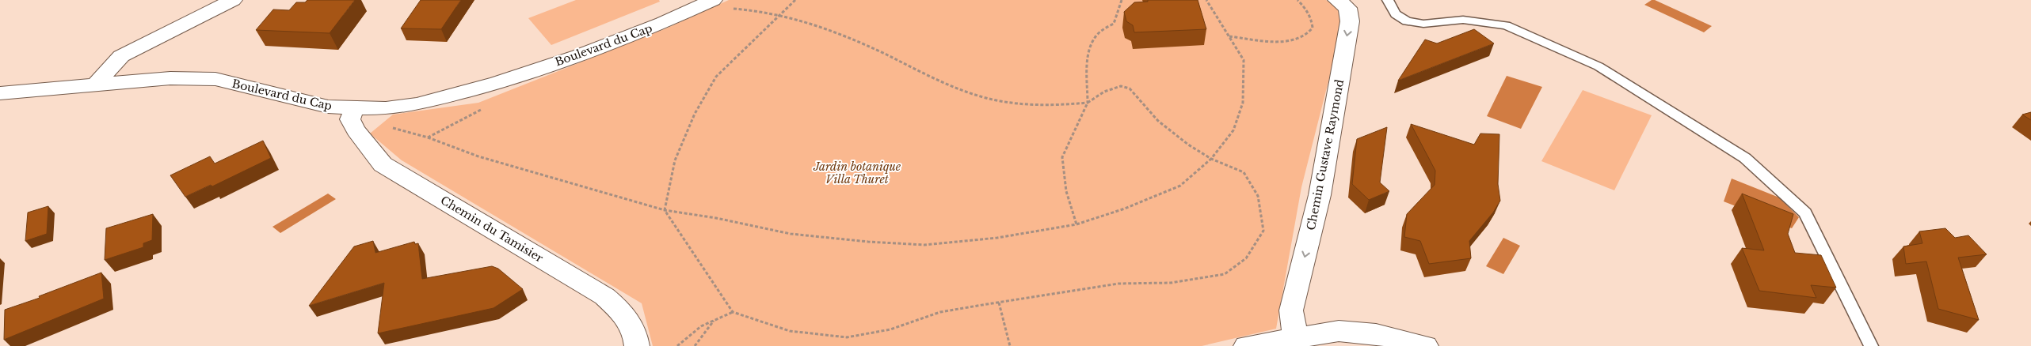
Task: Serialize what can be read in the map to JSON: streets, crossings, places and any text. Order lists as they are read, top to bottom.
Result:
{
  "streets": {
    "street": ["Boulevard du Cap", "Chemin Gustave Raymond", "Chemin du Tamisier"]
  },
  "crossings": [
    ["Boulevard du Cap", "Chemin du Tamisier"]
  ],
  "one_way": ["Chemin Gustave Raymond"],
  "parks": ["Jardin botanique Villa Thuret"]
}
